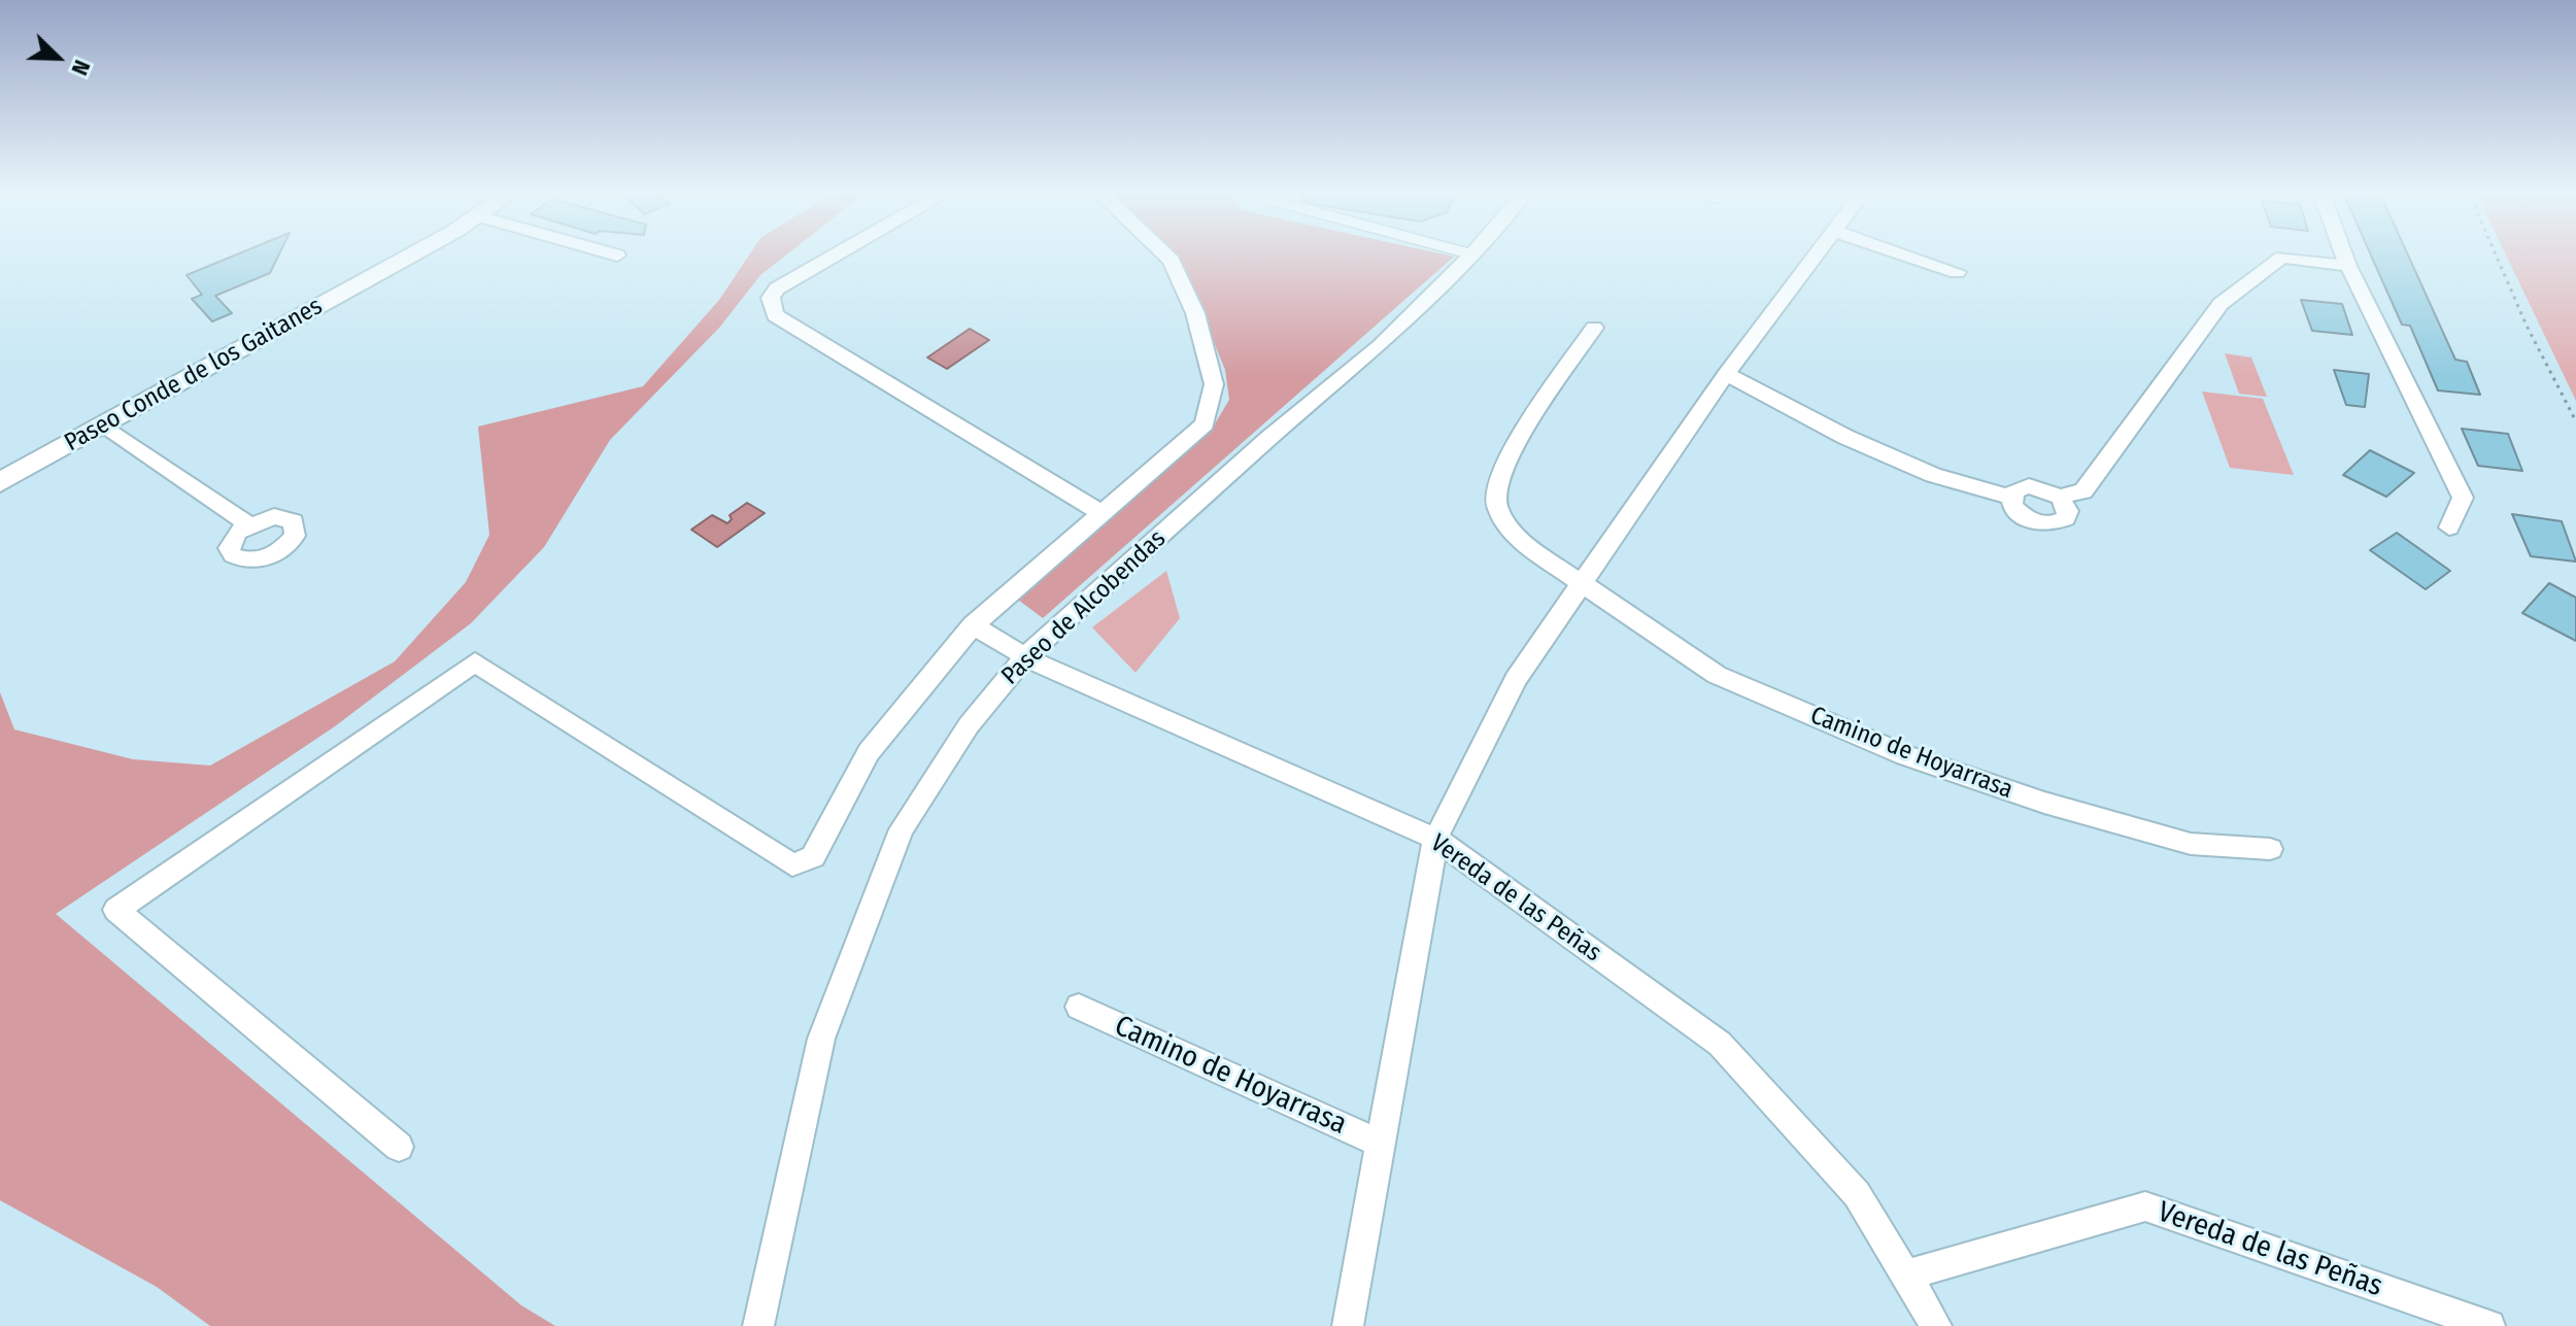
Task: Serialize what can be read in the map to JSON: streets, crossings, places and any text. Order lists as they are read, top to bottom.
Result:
{
  "streets": {
    "street": [
      "Paseo Conde de los Gaitanes",
      "Paseo de Alcobendas",
      "Camino de Hoyarrasa",
      "Vereda de las Peñas"
    ]
  },
  "crossings": [
    ["Paseo de Alcobendas", "Vereda de las Peñas"],
    ["Camino de Hoyarrasa", "Vereda de las Peñas"]
  ],
  "north": "bottom right"
}
